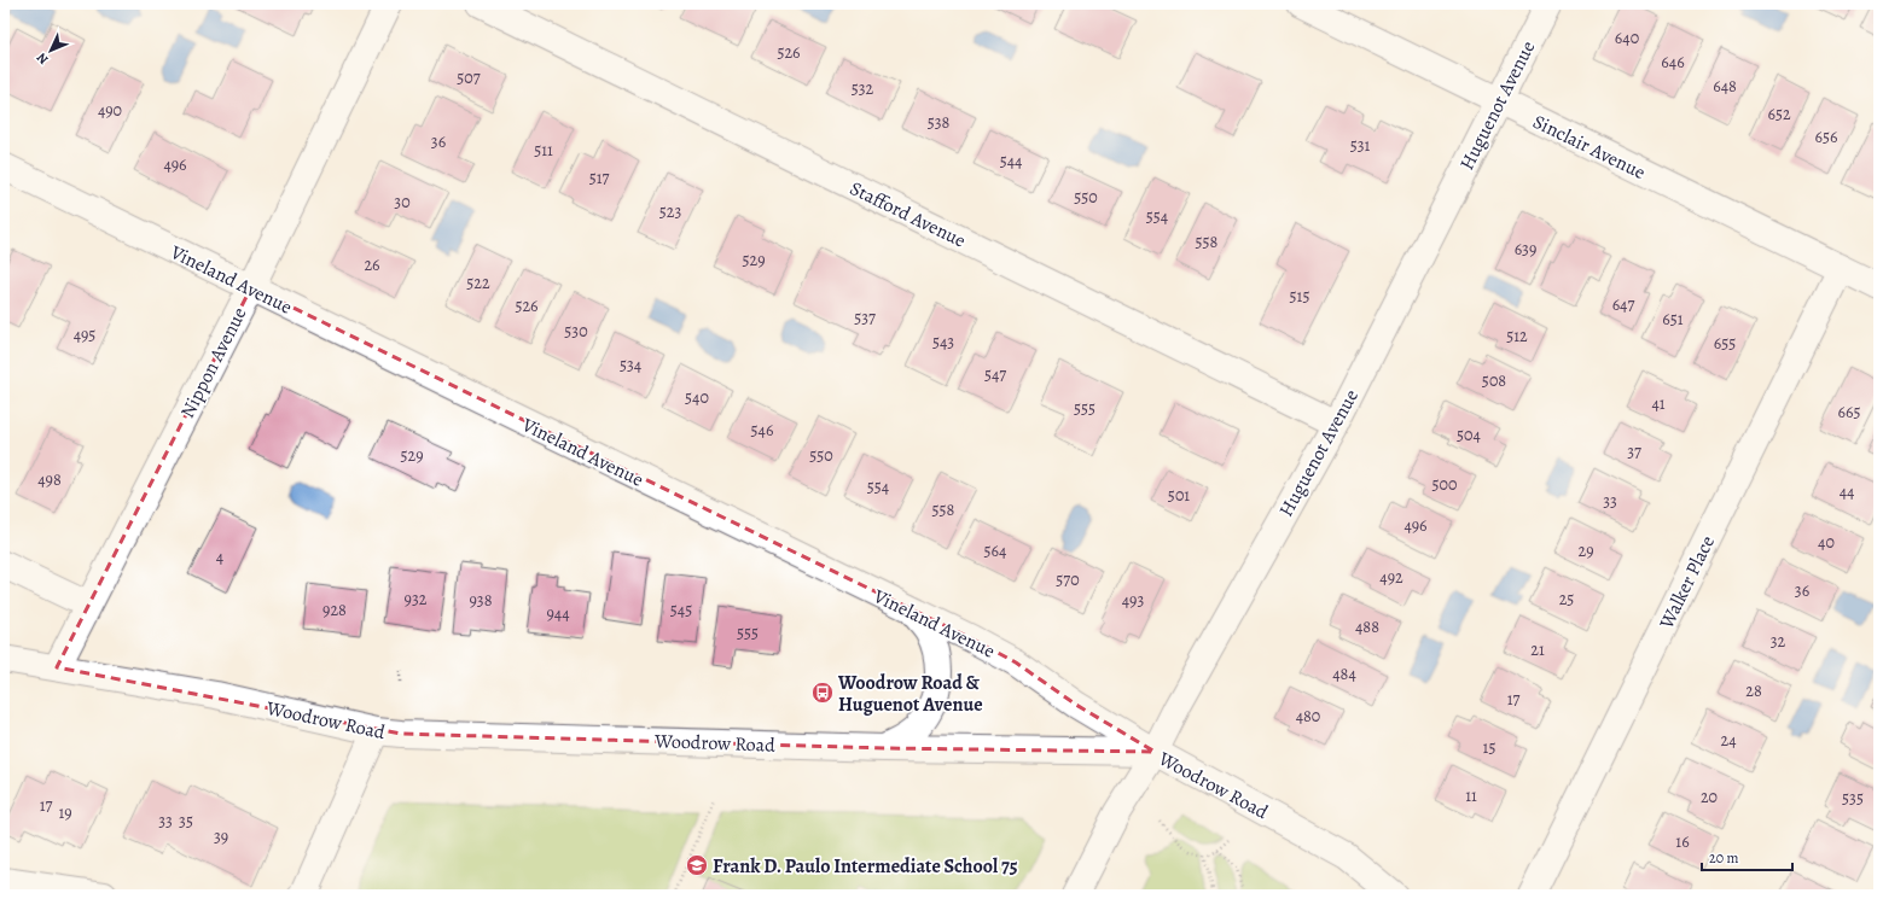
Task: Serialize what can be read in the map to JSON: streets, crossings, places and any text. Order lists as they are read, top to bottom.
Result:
{
  "streets": {
    "street": [
      "Huguenot Avenue",
      "Sinclair Avenue",
      "Stafford Avenue",
      "Vineland Avenue",
      "Nippon Avenue",
      "Walker Place",
      "Woodrow Road"
    ]
  },
  "crossings": [
    ["Huguenot Avenue", "Sinclair Avenue"],
    ["Huguenot Avenue", "Stafford Avenue"],
    ["Huguenot Avenue", "Vineland Avenue"],
    ["Huguenot Avenue", "Woodrow Road"],
    ["Sinclair Avenue", "Walker Place"],
    ["Vineland Avenue", "Nippon Avenue"],
    ["Vineland Avenue", "Woodrow Road"],
    ["Nippon Avenue", "Woodrow Road"]
  ],
  "places": {
    "bus stop": ["Woodrow Road & Huguenot Avenue"],
    "school or university": ["Frank D. Paulo Intermediate School 75"]
  },
  "house_numbers": [
    "640",
    "526",
    "646",
    "507",
    "648",
    "532",
    "490",
    "652",
    "538",
    "656",
    "36",
    "531",
    "511",
    "544",
    "496",
    "517",
    "550",
    "30",
    "523",
    "554",
    "558",
    "639",
    "529",
    "26",
    "522",
    "515",
    "647",
    "526",
    "537",
    "651",
    "530",
    "495",
    "512",
    "543",
    "655",
    "534",
    "547",
    "508",
    "540",
    "41",
    "555",
    "665",
    "546",
    "504",
    "37",
    "529",
    "550",
    "498",
    "500",
    "554",
    "44",
    "501",
    "33",
    "558",
    "496",
    "40",
    "564",
    "29",
    "4",
    "492",
    "570",
    "36",
    "932",
    "25",
    "938",
    "493",
    "928",
    "545",
    "944",
    "488",
    "555",
    "32",
    "21",
    "484",
    "28",
    "17",
    "480",
    "24",
    "15",
    "11",
    "20",
    "535",
    "17",
    "19",
    "33",
    "35",
    "39",
    "16"
  ],
  "scale_bar": "20 m",
  "north": "bottom left"
}
